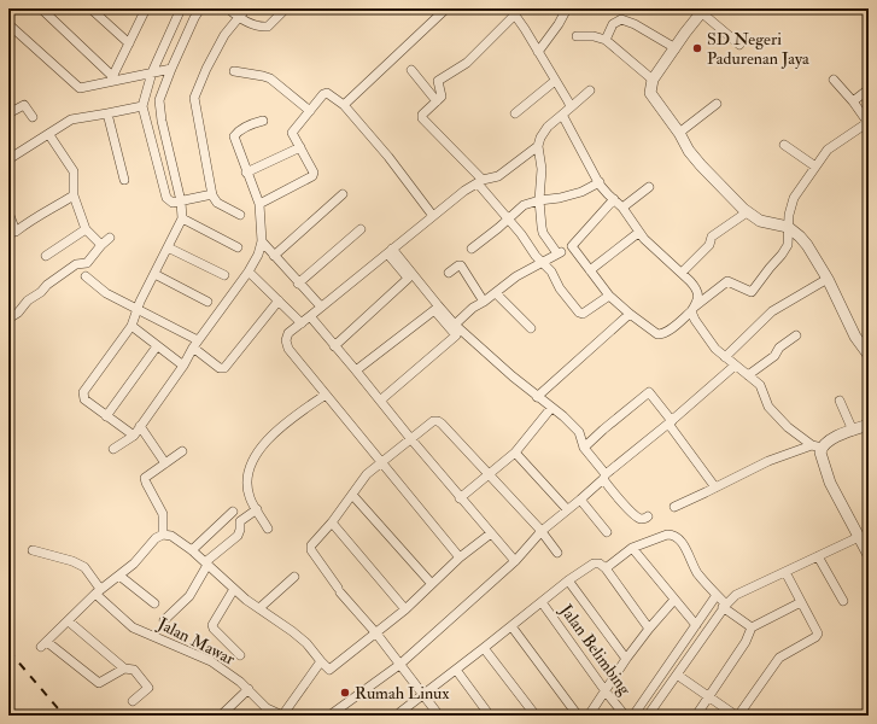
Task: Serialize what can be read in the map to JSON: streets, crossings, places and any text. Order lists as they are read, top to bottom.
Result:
{
  "streets": {
    "street": ["Jalan Mawar", "Jalan Belimbing"]
  },
  "places": ["SD Negeri Padurenan Jaya", "Rumah Linux"]
}
